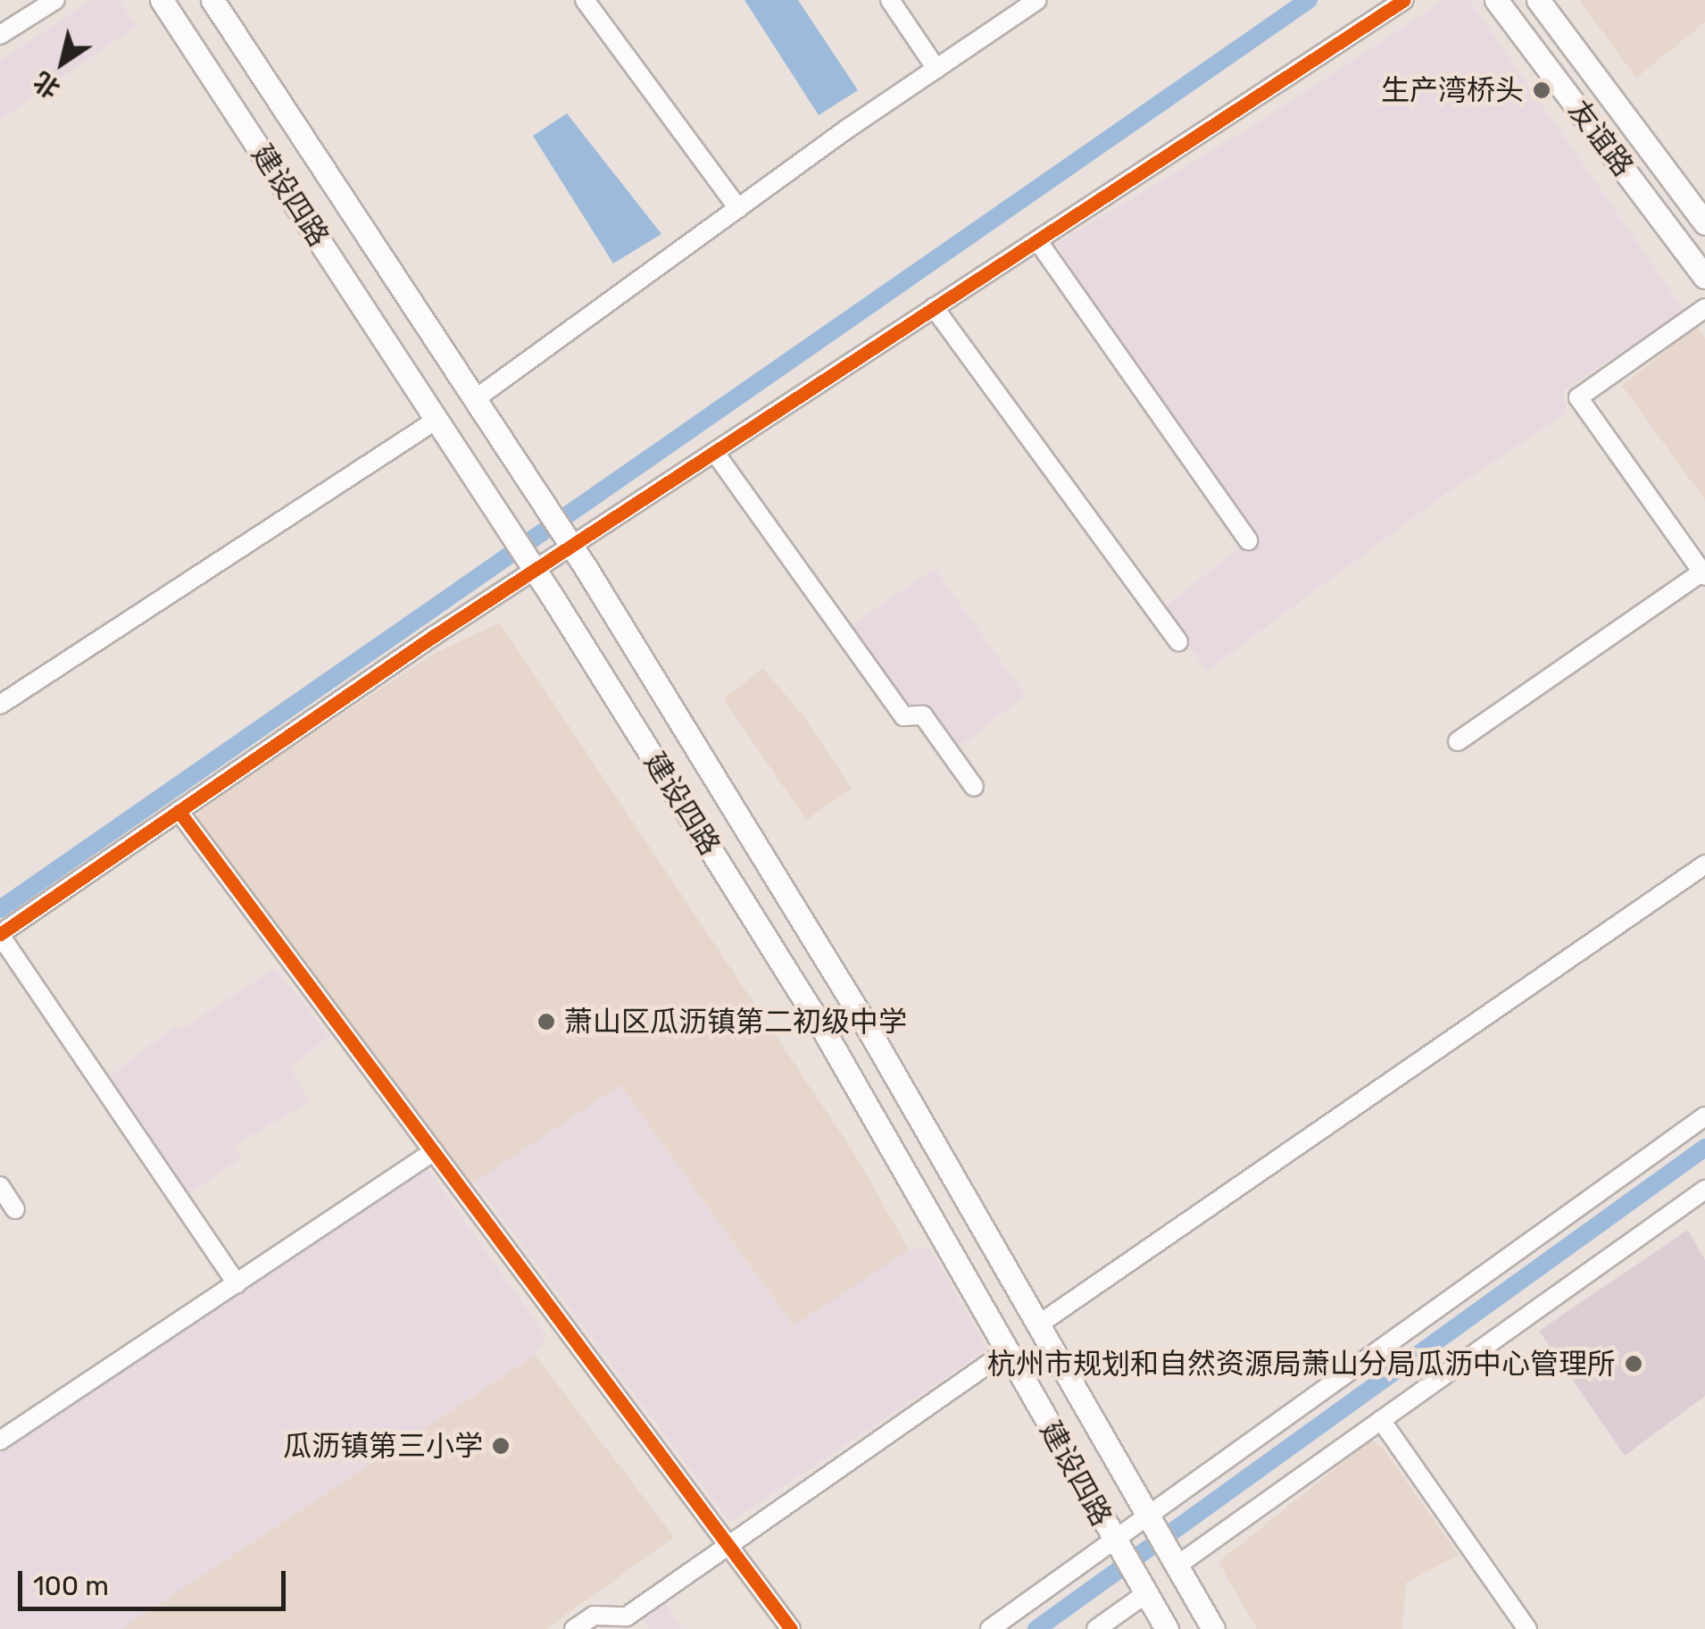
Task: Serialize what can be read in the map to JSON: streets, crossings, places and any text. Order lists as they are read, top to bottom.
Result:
{
  "streets": {
    "main road": ["友谊路", "建设四路"]
  },
  "places": [
    "生产湾桥头",
    "萧山区瓜沥镇第二初级中学",
    "杭州市规划和自然资源局萧山分局瓜沥中心管理所",
    "瓜沥镇第三小学"
  ],
  "scale_bar": "100 m",
  "north": "bottom left"
}
